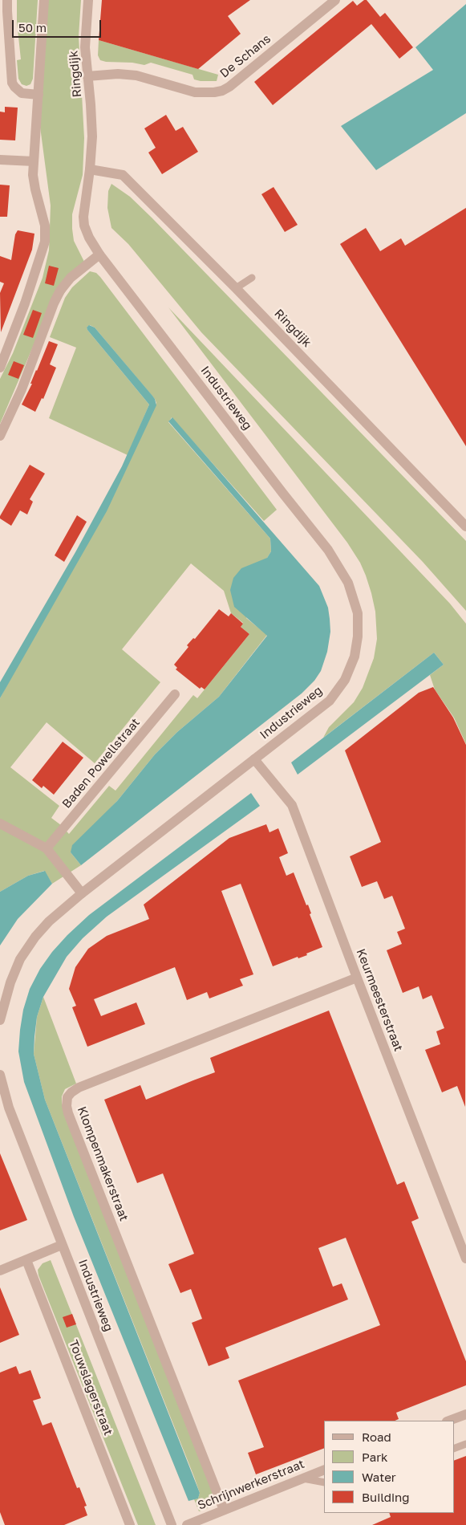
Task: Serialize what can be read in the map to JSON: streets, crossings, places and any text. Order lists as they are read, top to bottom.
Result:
{
  "streets": {
    "street": [
      "De Schans",
      "Ringdijk",
      "Industrieweg",
      "Baden Powellstraat",
      "Keurmeesterstraat",
      "Klompenmakerstraat",
      "Touwslagerstraat",
      "Schrijnwerkerstraat"
    ]
  },
  "crossings": [
    ["De Schans", "Ringdijk"],
    ["Ringdijk", "Industrieweg"],
    ["Industrieweg", "Keurmeesterstraat"],
    ["Keurmeesterstraat", "Klompenmakerstraat"],
    ["Klompenmakerstraat", "Schrijnwerkerstraat"]
  ],
  "legend": [
    "Road",
    "Park",
    "Water",
    "Building"
  ],
  "scale_bar": "50 m"
}
